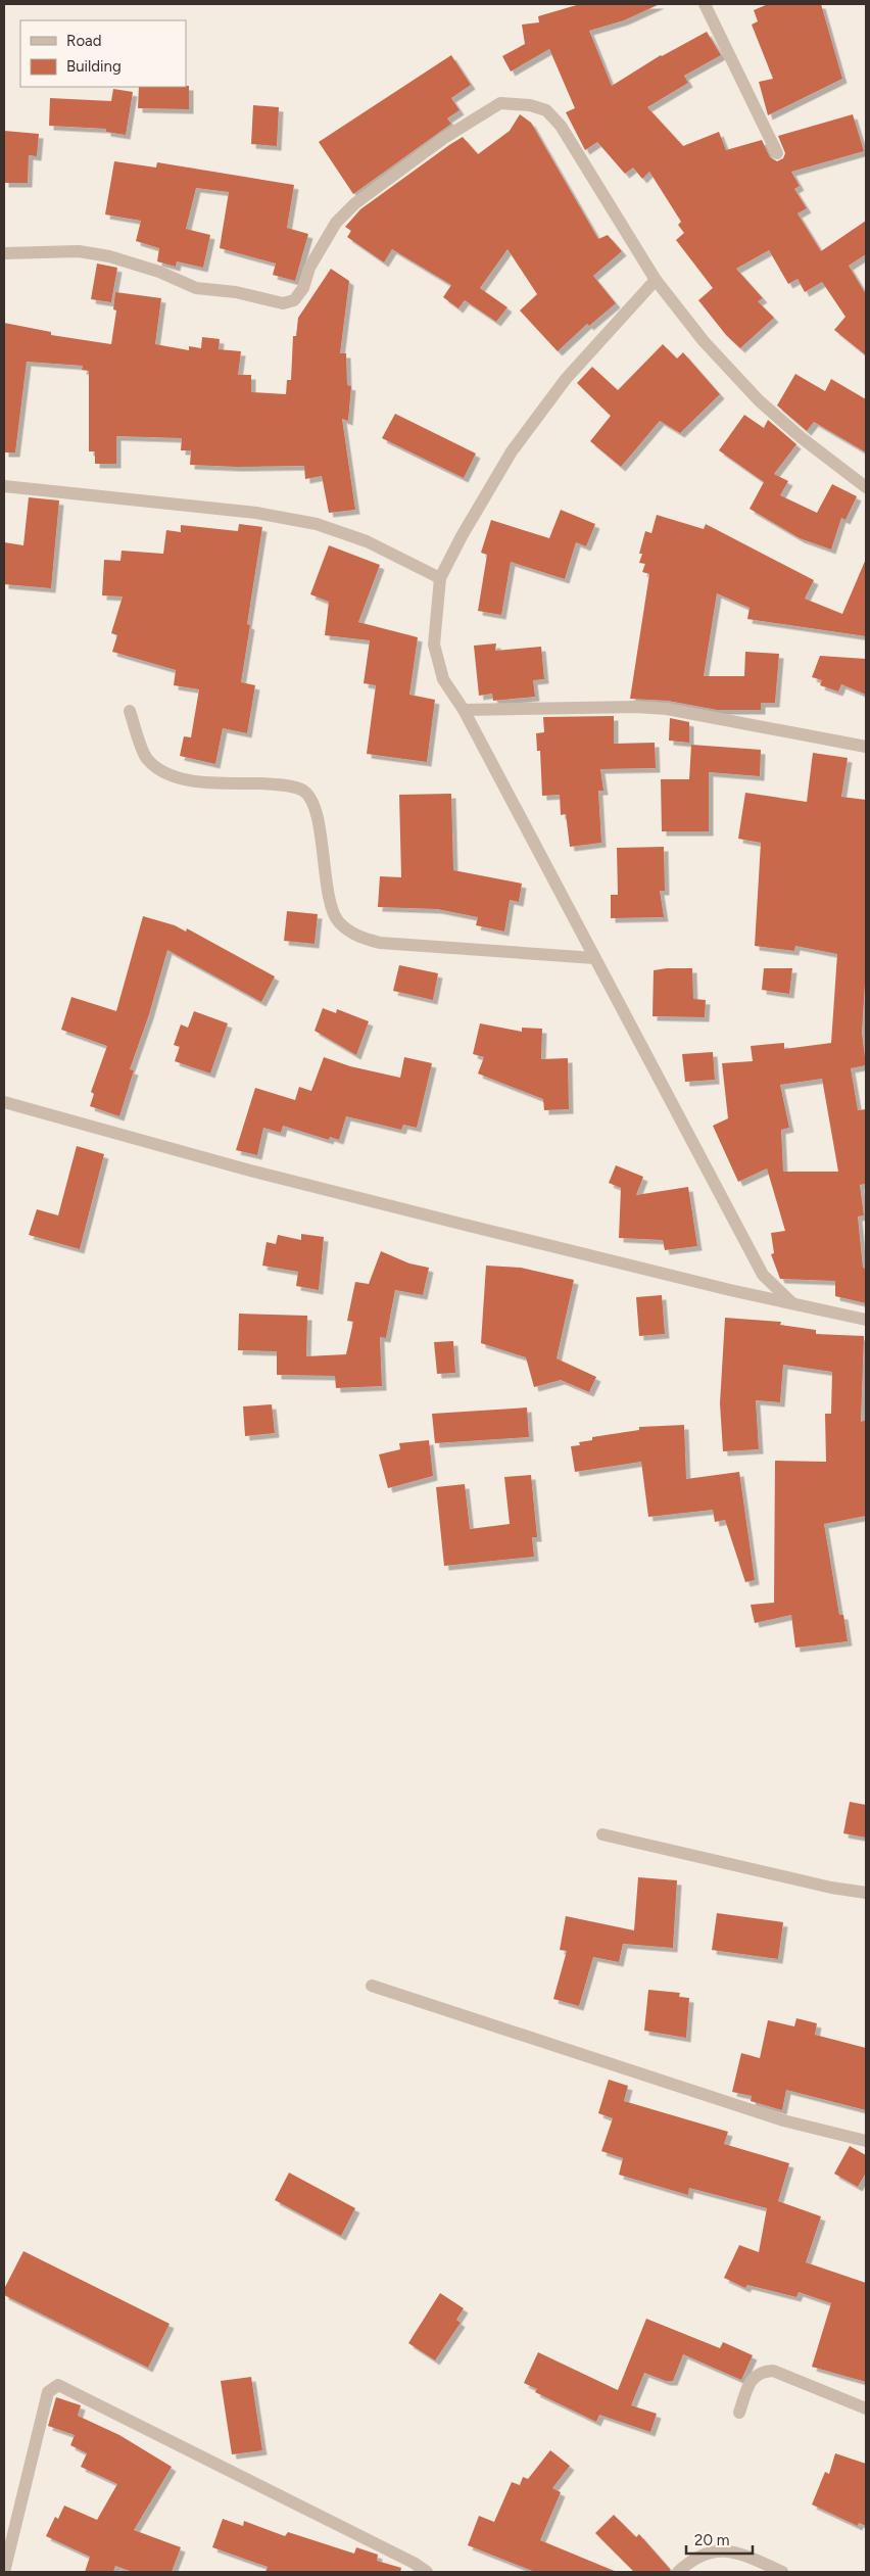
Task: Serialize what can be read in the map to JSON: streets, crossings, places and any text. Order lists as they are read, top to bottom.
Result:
{
  "legend": ["Road", "Building"],
  "scale_bar": "20 m"
}
